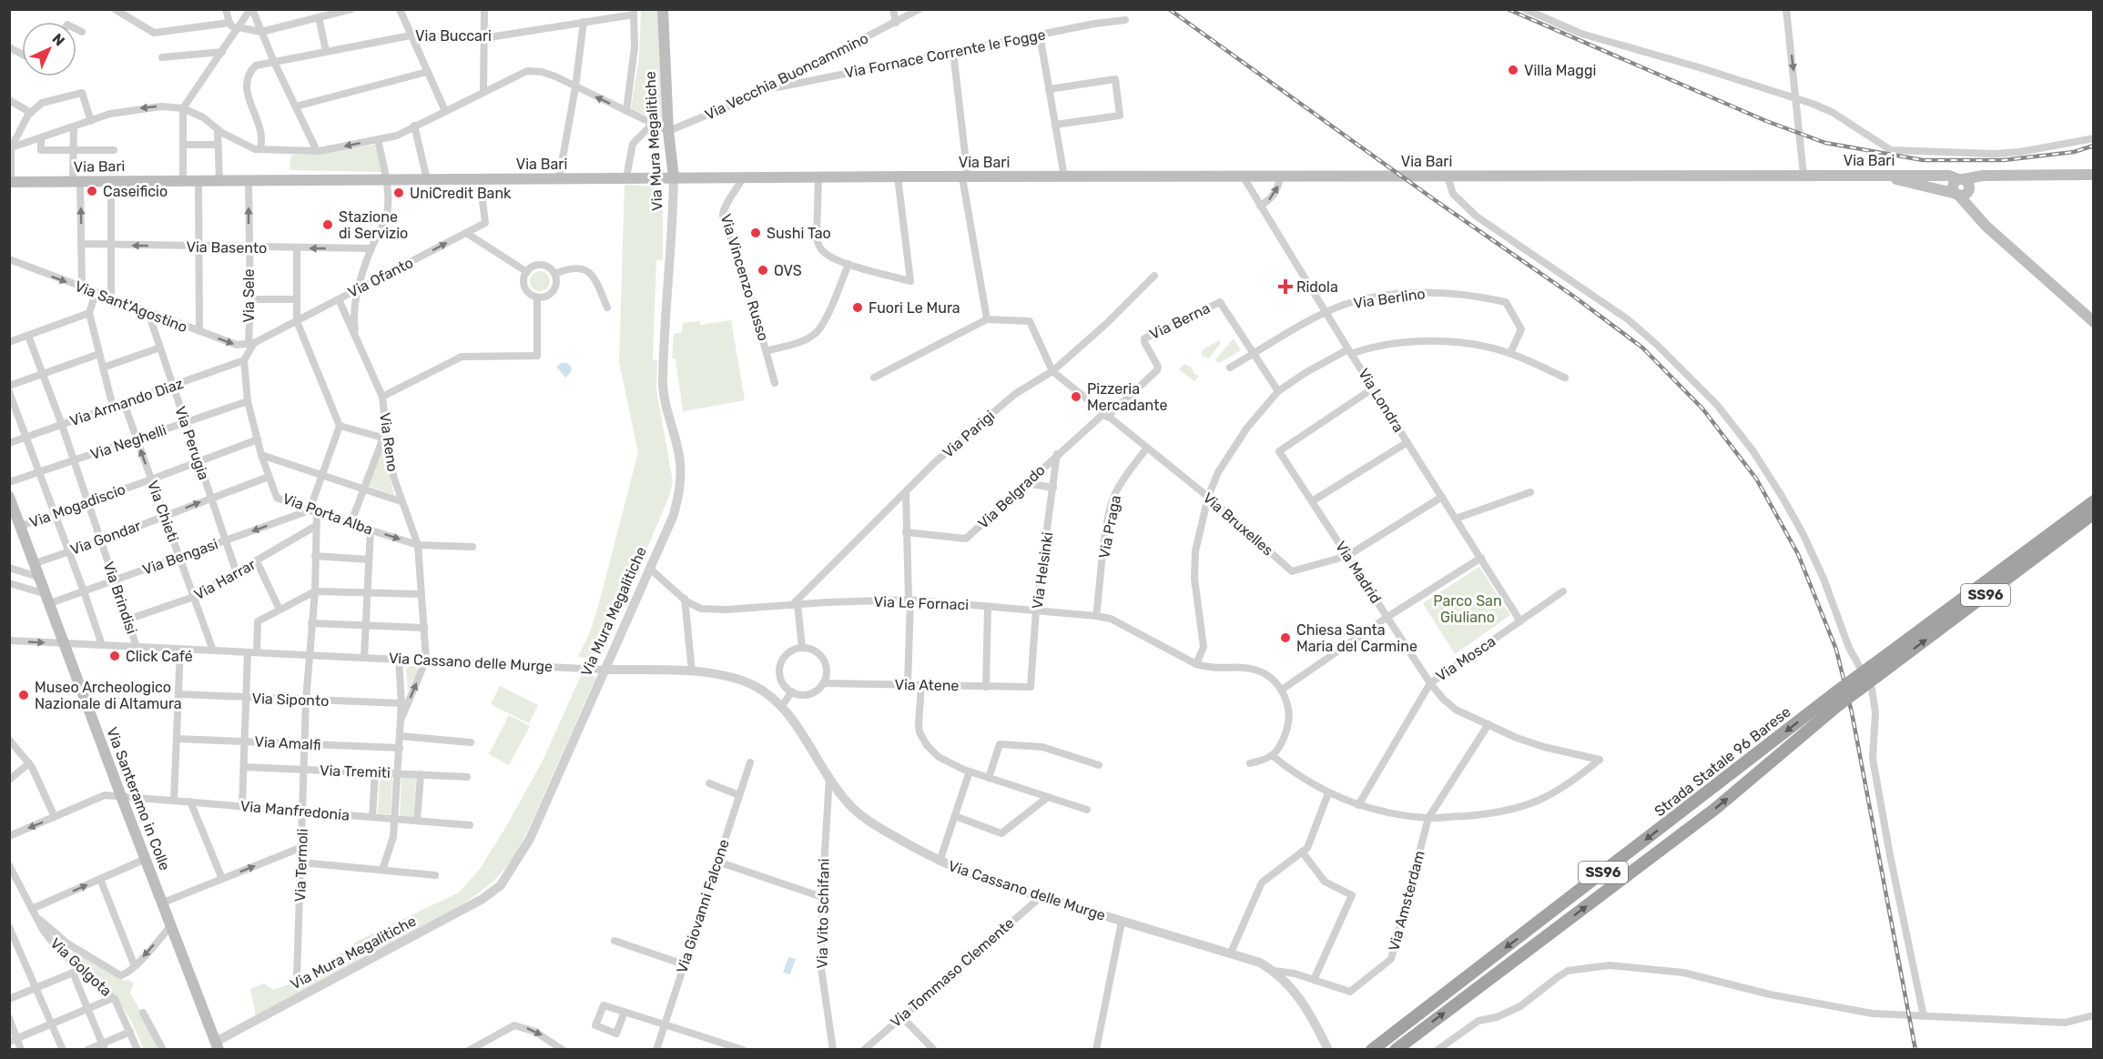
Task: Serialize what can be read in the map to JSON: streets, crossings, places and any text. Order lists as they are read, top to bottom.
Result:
{
  "streets": {
    "highway": ["SS96", "Strada Statale 96 Barese"],
    "main road": ["Via Mura Megalitiche", "Via Bari", "Via Santeramo in Colle"],
    "street": [
      "Via Buccari",
      "Via Fornace Corrente le Fogge",
      "Via Vecchia Buoncammino",
      "Via Basento",
      "Via Ofanto",
      "Via Vincenzo Russo",
      "Via Sele",
      "Via Berlino",
      "Via Sant'Agostino",
      "Via Berna",
      "Via Londra",
      "Via Armando Diaz",
      "Via Parigi",
      "Via Neghelli",
      "Via Reno",
      "Via Perugia",
      "Via Belgrado",
      "Via Mogadiscio",
      "Via Chieti",
      "Via Porta Alba",
      "Via Bruxelles",
      "Via Praga",
      "Via Gondar",
      "Via Bengasi",
      "Via Helsinki",
      "Via Madrid",
      "Via Harrar",
      "Via Brindisi",
      "Via Le Fornaci",
      "Via Mosca",
      "Via Cassano delle Murge",
      "Via Atene",
      "Via Siponto",
      "Via Amalfi",
      "Via Tremiti",
      "Via Manfredonia",
      "Via Termoli",
      "Via Amsterdam",
      "Via Giovanni Falcone",
      "Via Vito Schifani",
      "Via Golgota",
      "Via Tommaso Clemente"
    ]
  },
  "crossings": [
    ["Via Fornace Corrente le Fogge", "Via Vecchia Buoncammino"],
    ["Via Vecchia Buoncammino", "Via Mura Megalitiche"],
    ["Via Mura Megalitiche", "Via Bari"],
    ["Via Mura Megalitiche", "Via Le Fornaci"],
    ["Via Mura Megalitiche", "Via Cassano delle Murge"],
    ["Via Mura Megalitiche", "Via Santeramo in Colle"],
    ["Via Bari", "Via Ofanto"],
    ["Via Bari", "Via Vincenzo Russo"],
    ["Via Bari", "Via Sele"],
    ["Via Bari", "Via Londra"],
    ["Via Bari", "Via Reno"],
    ["Via Basento", "Via Sele"],
    ["Via Basento", "Via Reno"],
    ["Via Ofanto", "Via Sele"],
    ["Via Ofanto", "Via Sant'Agostino"],
    ["Via Ofanto", "Via Reno"],
    ["Via Sele", "Via Sant'Agostino"],
    ["Via Berlino", "Via Berna"],
    ["Via Berlino", "Via Londra"],
    ["Via Sant'Agostino", "Via Perugia"],
    ["Via Berna", "Via Belgrado"],
    ["Via Berna", "Via Bruxelles"],
    ["Via Londra", "Via Bruxelles"],
    ["Via Londra", "Via Madrid"],
    ["Via Londra", "Via Mosca"],
    ["Via Armando Diaz", "Via Perugia"],
    ["Via Armando Diaz", "Via Chieti"],
    ["Via Armando Diaz", "Via Porta Alba"],
    ["Via Armando Diaz", "Via Brindisi"],
    ["Via Parigi", "Via Bruxelles"],
    ["Via Parigi", "Via Le Fornaci"],
    ["Via Neghelli", "Via Perugia"],
    ["Via Neghelli", "Via Chieti"],
    ["Via Neghelli", "Via Porta Alba"],
    ["Via Neghelli", "Via Brindisi"],
    ["Via Reno", "Via Porta Alba"],
    ["Via Reno", "Via Cassano delle Murge"],
    ["Via Perugia", "Via Mogadiscio"],
    ["Via Perugia", "Via Gondar"],
    ["Via Perugia", "Via Bengasi"],
    ["Via Perugia", "Via Harrar"],
    ["Via Belgrado", "Via Bruxelles"],
    ["Via Belgrado", "Via Helsinki"],
    ["Via Mogadiscio", "Via Chieti"],
    ["Via Mogadiscio", "Via Porta Alba"],
    ["Via Mogadiscio", "Via Brindisi"],
    ["Via Mogadiscio", "Via Santeramo in Colle"],
    ["Via Chieti", "Via Gondar"],
    ["Via Chieti", "Via Bengasi"],
    ["Via Chieti", "Via Harrar"],
    ["Via Chieti", "Via Cassano delle Murge"],
    ["Via Porta Alba", "Via Gondar"],
    ["Via Porta Alba", "Via Bengasi"],
    ["Via Porta Alba", "Via Termoli"],
    ["Via Bruxelles", "Via Praga"],
    ["Via Bruxelles", "Via Madrid"],
    ["Via Praga", "Via Le Fornaci"],
    ["Via Gondar", "Via Brindisi"],
    ["Via Gondar", "Via Santeramo in Colle"],
    ["Via Bengasi", "Via Brindisi"],
    ["Via Bengasi", "Via Santeramo in Colle"],
    ["Via Bengasi", "Via Termoli"],
    ["Via Helsinki", "Via Le Fornaci"],
    ["Via Helsinki", "Via Atene"],
    ["Via Madrid", "Via Mosca"],
    ["Via Madrid", "Via Amsterdam"],
    ["Via Harrar", "Via Brindisi"],
    ["Via Harrar", "Via Termoli"],
    ["Via Brindisi", "Via Cassano delle Murge"],
    ["Via Cassano delle Murge", "Via Santeramo in Colle"],
    ["Via Cassano delle Murge", "Via Termoli"],
    ["Via Cassano delle Murge", "Via Vito Schifani"],
    ["Via Cassano delle Murge", "Via Tommaso Clemente"],
    ["Via Siponto", "Via Termoli"],
    ["Via Amalfi", "Via Termoli"],
    ["Via Tremiti", "Via Termoli"],
    ["Via Santeramo in Colle", "Via Manfredonia"],
    ["Via Manfredonia", "Via Termoli"]
  ],
  "one_way": ["Via Basento", "Via Ofanto", "Via Sant'Agostino"],
  "parks": ["Parco San Giuliano"],
  "places": {
    "other": [
      "Villa Maggi",
      "Caseificio",
      "UniCredit Bank",
      "Stazione di Servizio",
      "Sushi Tao",
      "OVS",
      "Fuori Le Mura",
      "Pizzeria Mercadante",
      "Chiesa Santa Maria del Carmine",
      "Click Café",
      "Museo Archeologico Nazionale di Altamura"
    ],
    "health": ["Ridola"]
  },
  "north": "top right"
}
